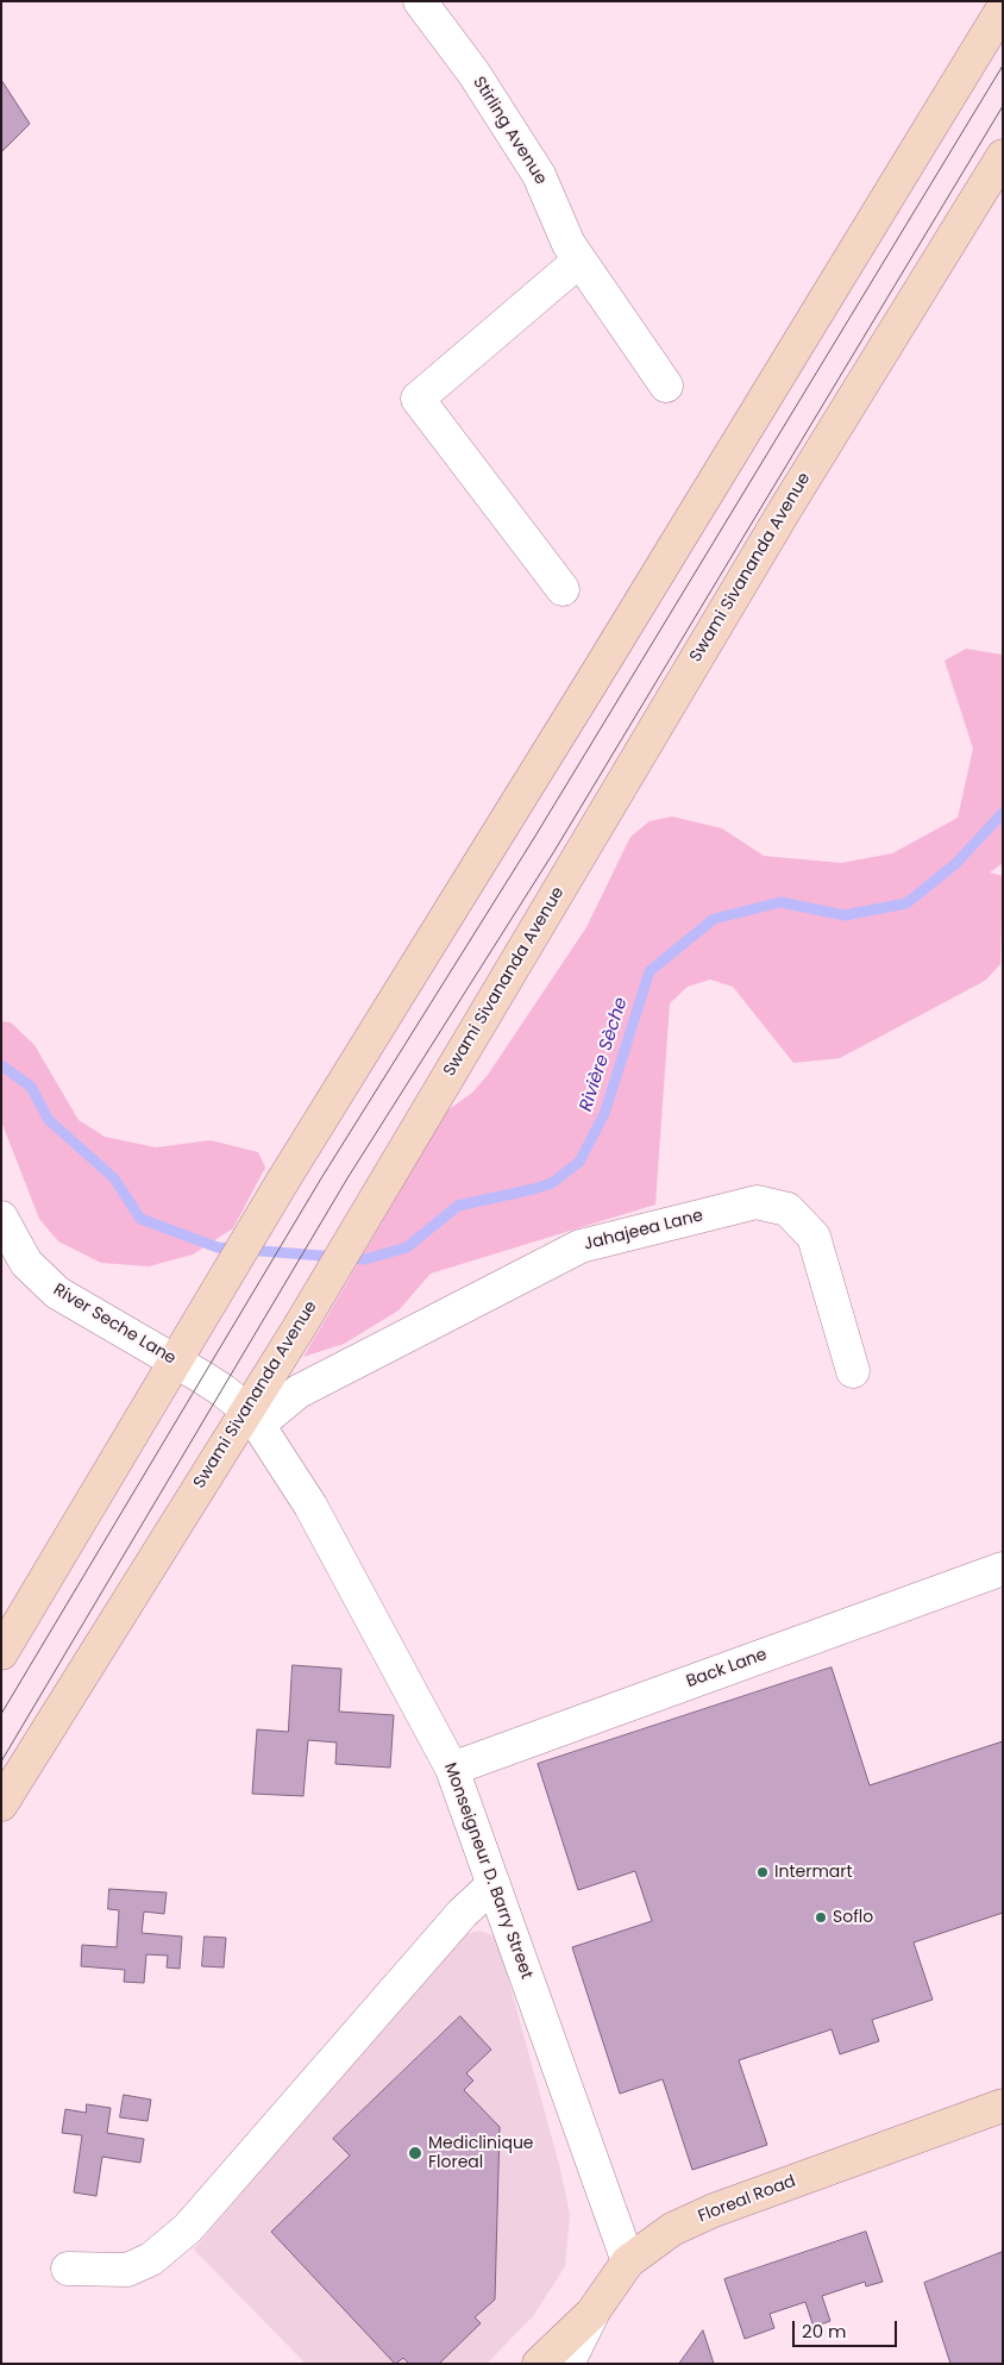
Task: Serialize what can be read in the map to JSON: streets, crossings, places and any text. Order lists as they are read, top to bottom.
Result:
{
  "streets": {
    "street": [
      "Stirling Avenue",
      "Swami Sivananda Avenue",
      "Jahajeea Lane",
      "River Seche Lane",
      "Back Lane",
      "Monseigneur D. Barry Street",
      "Floreal Road"
    ]
  },
  "crossings": [
    ["Swami Sivananda Avenue", "Jahajeea Lane"],
    ["Swami Sivananda Avenue", "River Seche Lane"],
    ["Swami Sivananda Avenue", "Monseigneur D. Barry Street"],
    ["Jahajeea Lane", "River Seche Lane"],
    ["Jahajeea Lane", "Monseigneur D. Barry Street"],
    ["River Seche Lane", "Monseigneur D. Barry Street"],
    ["Back Lane", "Monseigneur D. Barry Street"],
    ["Monseigneur D. Barry Street", "Floreal Road"]
  ],
  "water": ["Rivière Sèche"],
  "places": ["Intermart", "Soflo", "Mediclinique Floreal"],
  "scale_bar": "20 m"
}
